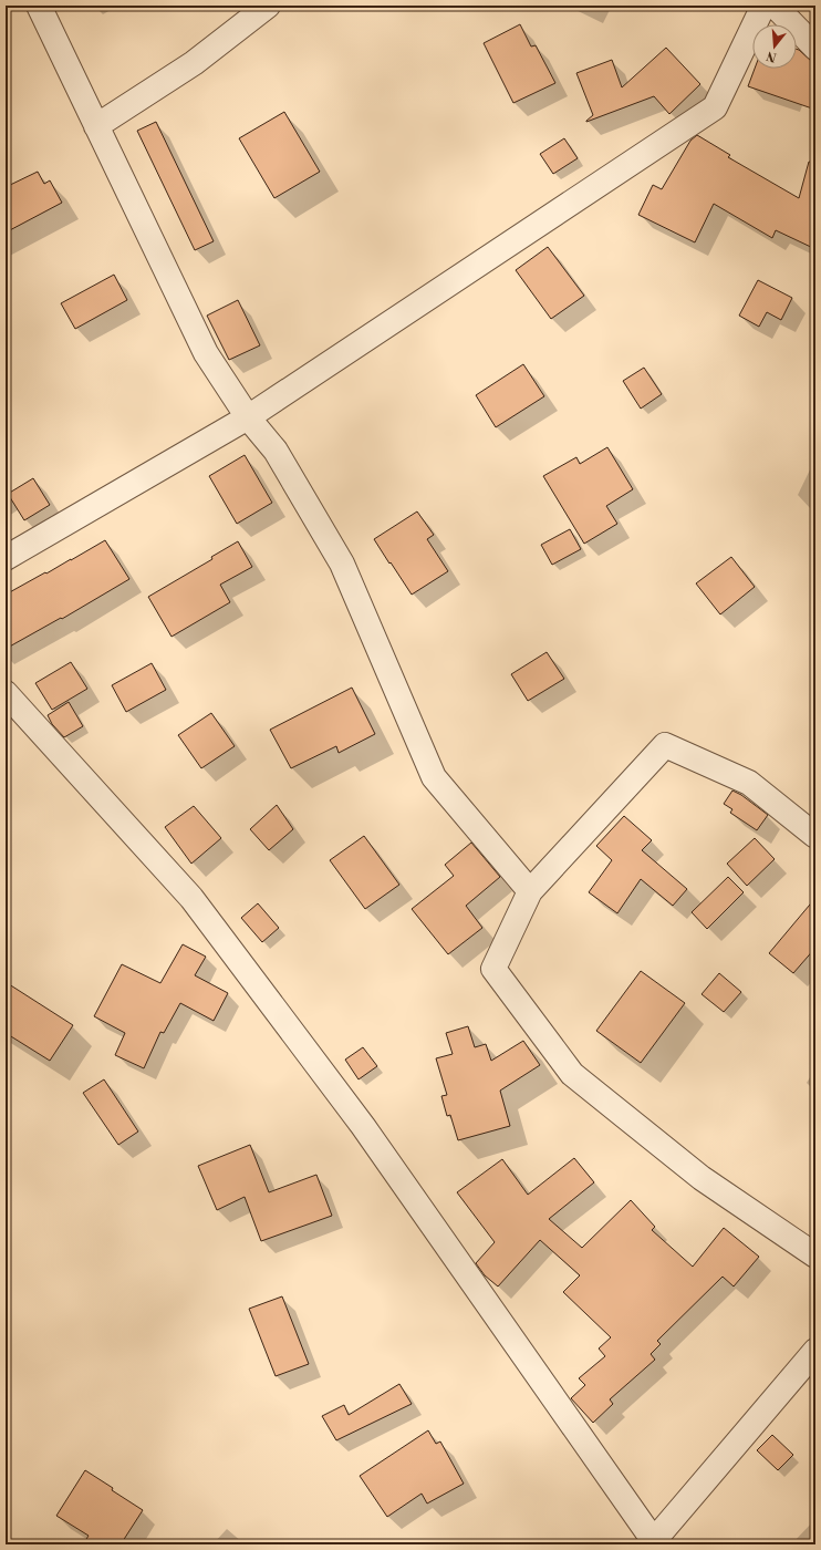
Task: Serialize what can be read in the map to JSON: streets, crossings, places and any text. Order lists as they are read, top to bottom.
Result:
{
  "north": "bottom"
}
